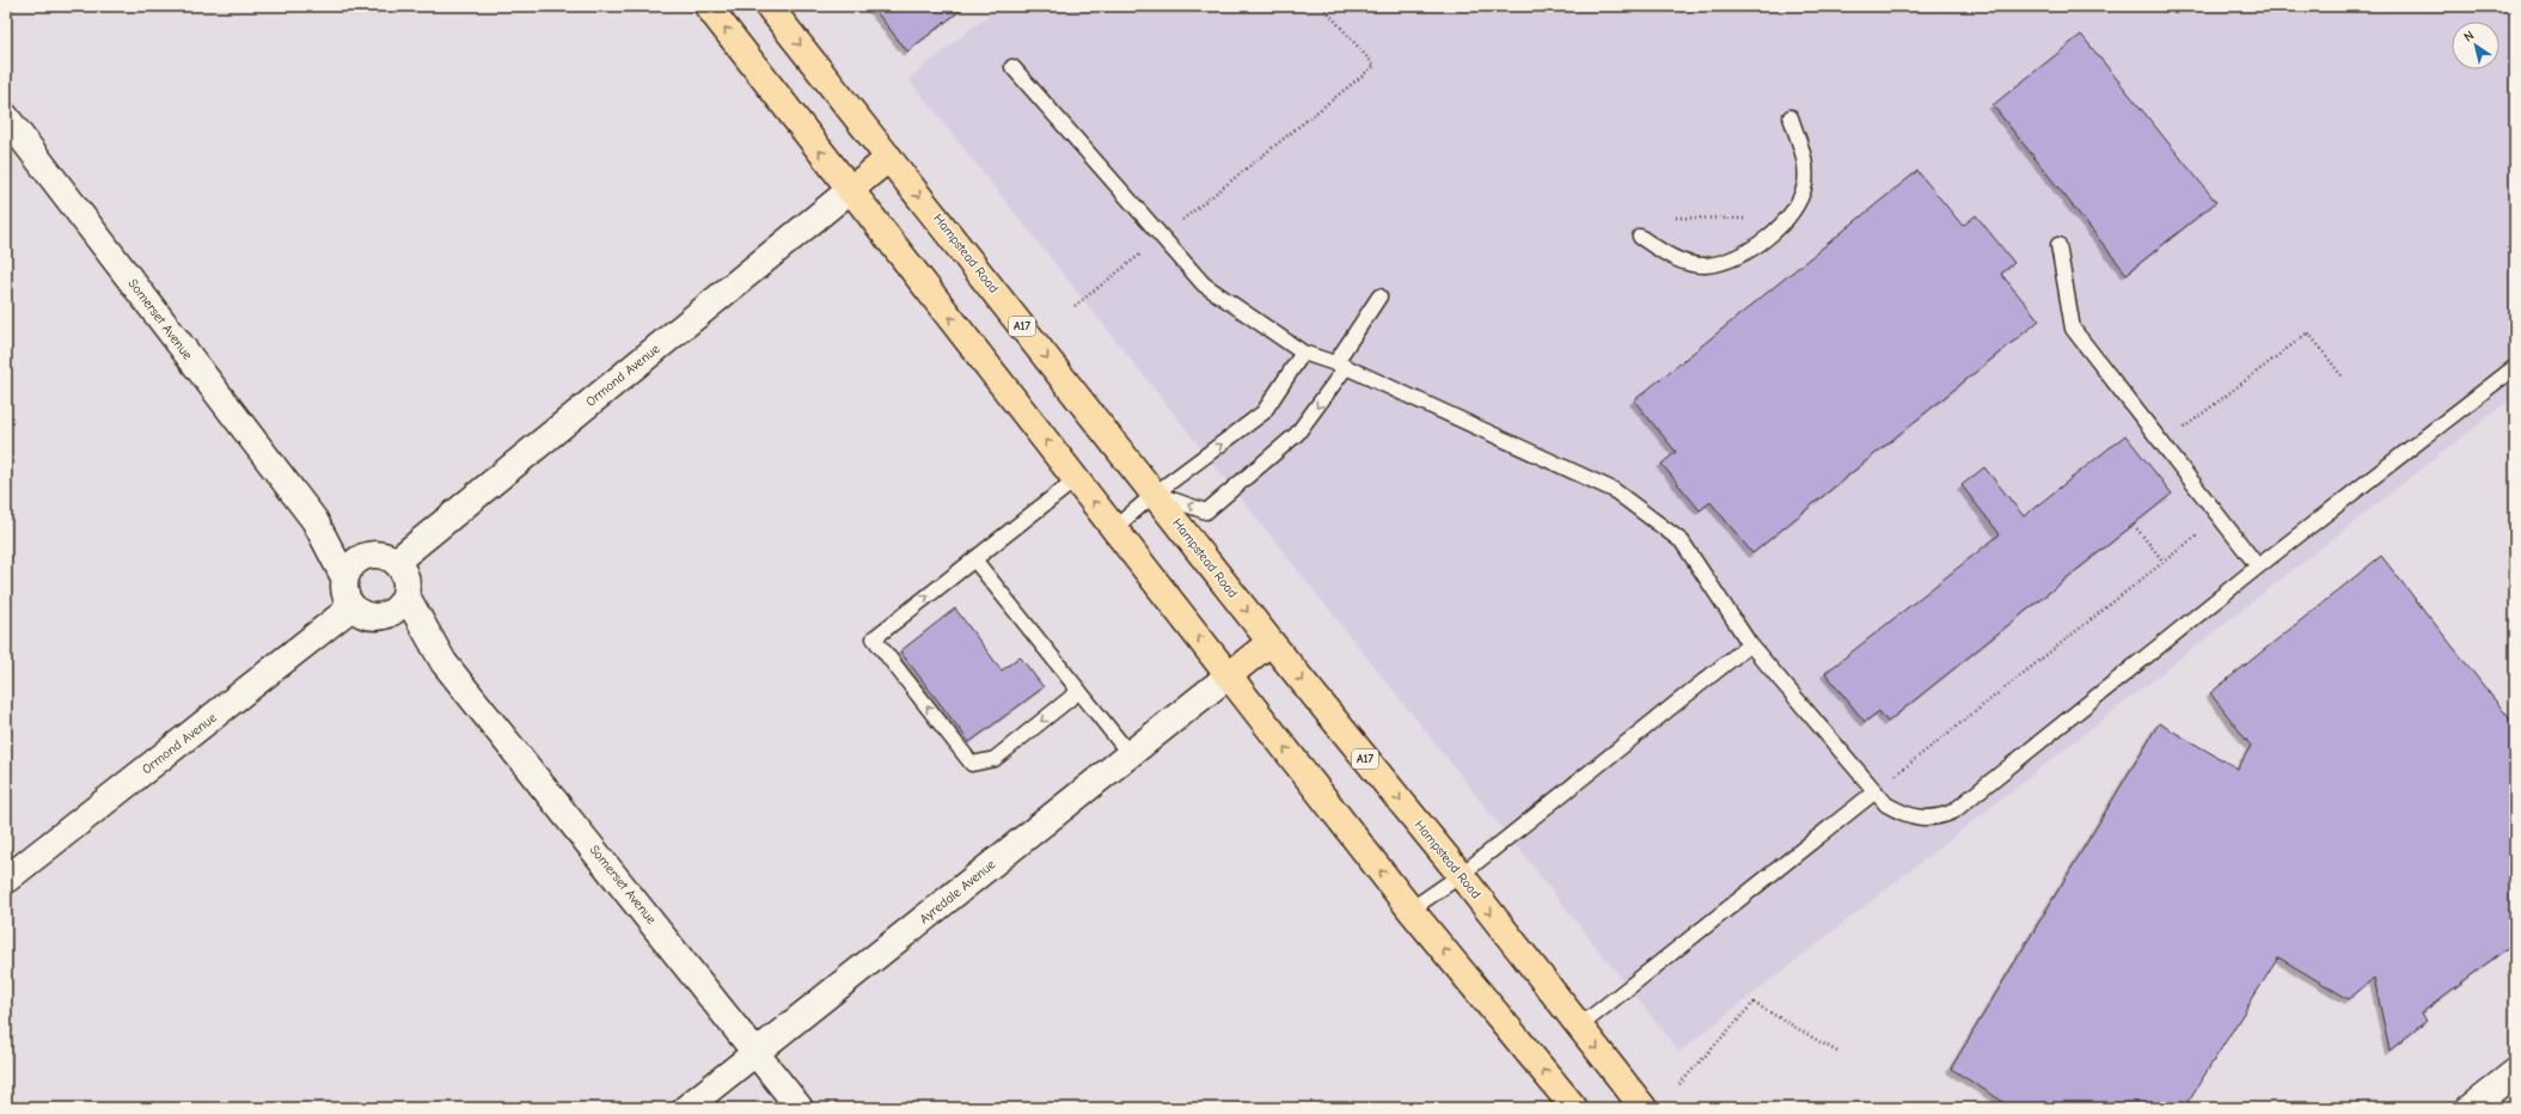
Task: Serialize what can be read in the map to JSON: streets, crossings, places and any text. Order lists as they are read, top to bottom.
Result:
{
  "streets": {
    "highway": ["Hampstead Road", "A17"],
    "street": ["Somerset Avenue", "Ormond Avenue", "Ayredale Avenue"]
  },
  "crossings": [
    ["Somerset Avenue", "Ormond Avenue"],
    ["Somerset Avenue", "Ayredale Avenue"]
  ],
  "north": "top left"
}
